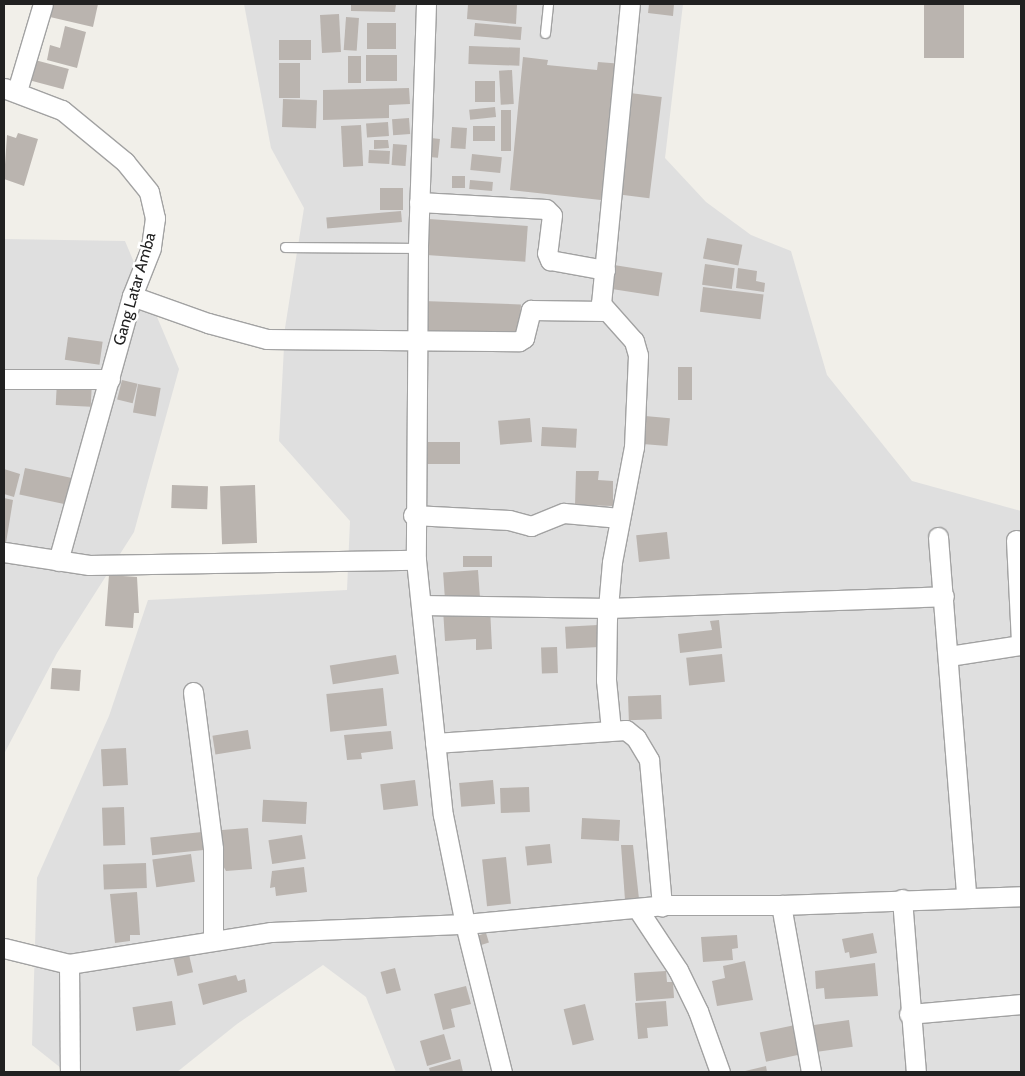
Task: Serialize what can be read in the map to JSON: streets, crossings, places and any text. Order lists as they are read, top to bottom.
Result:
{
  "streets": {
    "street": ["Gang Latar Amba"]
  }
}
